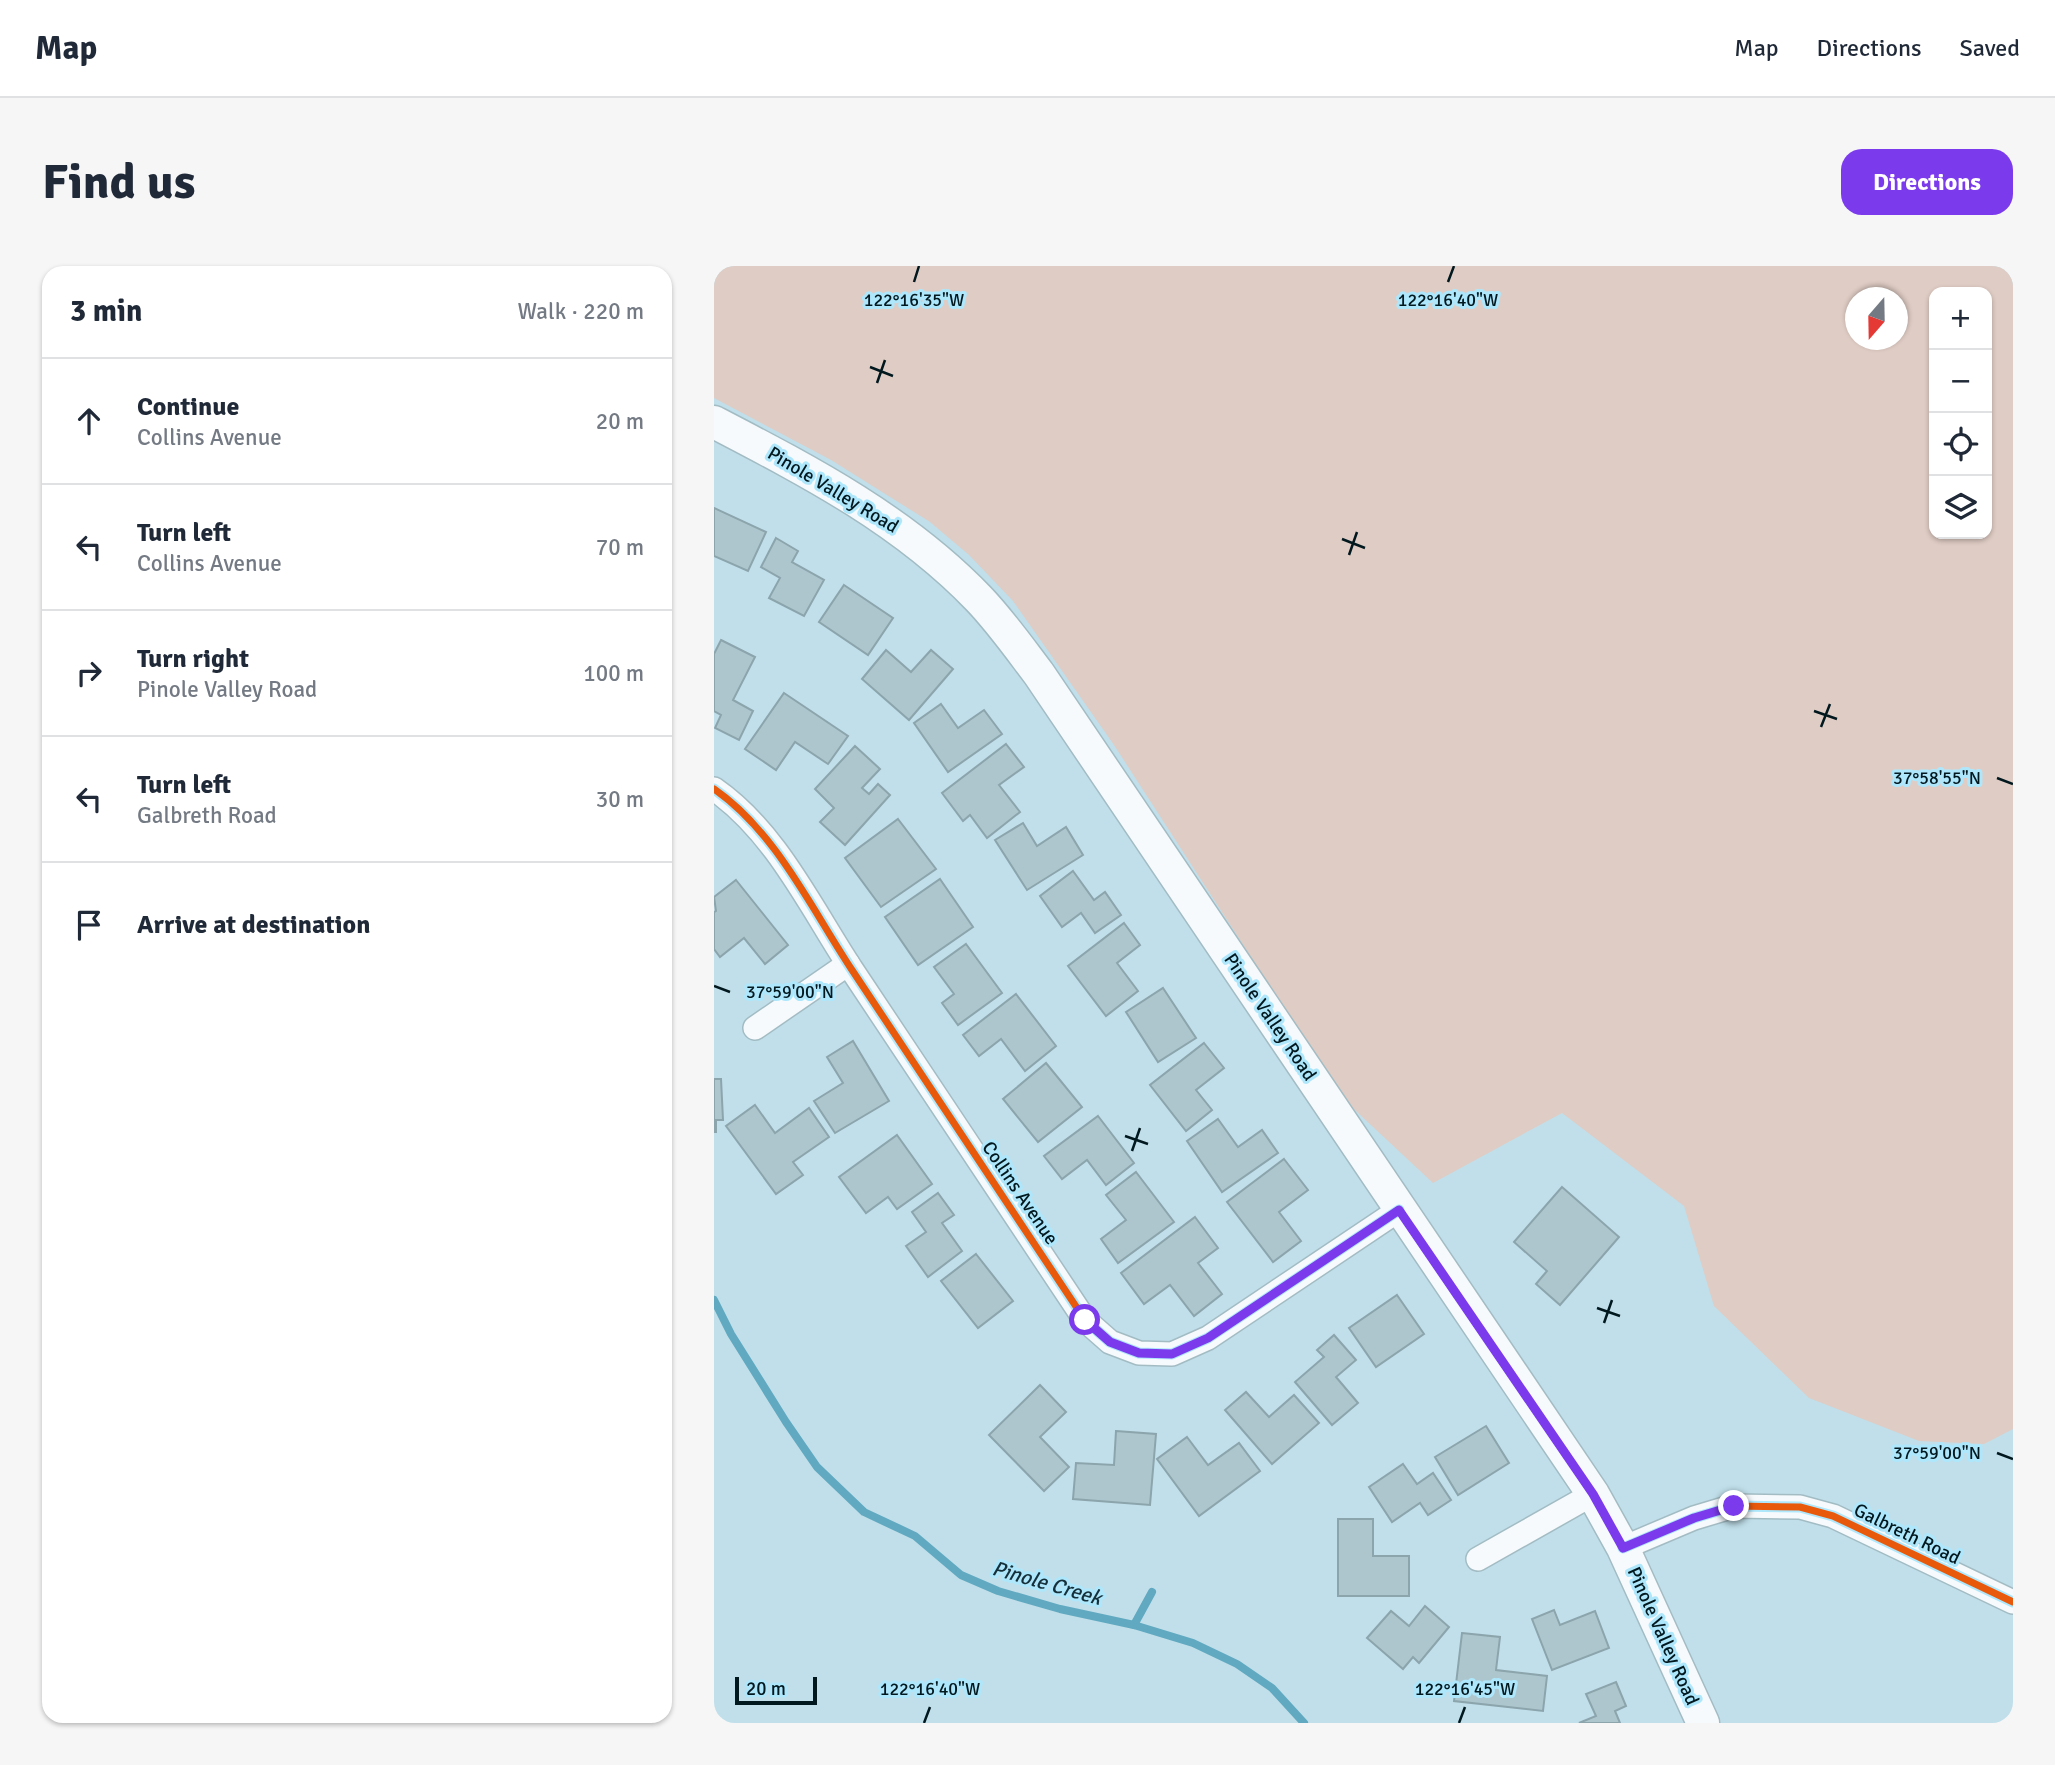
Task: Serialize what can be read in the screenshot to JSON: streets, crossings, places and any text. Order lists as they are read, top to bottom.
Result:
{
  "streets": {
    "main road": ["Pinole Valley Road"],
    "street": ["Collins Avenue", "Galbreth Road"]
  },
  "crossings": [
    ["Pinole Valley Road", "Collins Avenue"],
    ["Pinole Valley Road", "Galbreth Road"]
  ],
  "water": ["Pinole Creek"],
  "scale_bar": "20 m",
  "north": "bottom",
  "page": {
    "header": "Map",
    "nav": ["Map", "Directions", "Saved"],
    "buttons": "Directions",
    "title": "Find us",
    "heading": ["3 min", "Walk · 220 m"],
    "map_buttons": ["+", "−"],
    "list": [
      ["Continue", "Collins Avenue", "20 m"],
      ["Turn left", "Collins Avenue", "70 m"],
      ["Turn right", "Pinole Valley Road", "100 m"],
      ["Turn left", "Galbreth Road", "30 m"],
      "Arrive at destination"
    ],
    "scale": "20 m"
  },
  "coordinates": [
    "122°16'35\"W",
    "122°16'40\"W",
    "37°58'55\"N",
    "37°59'00\"N",
    "122°16'45\"W"
  ]
}
